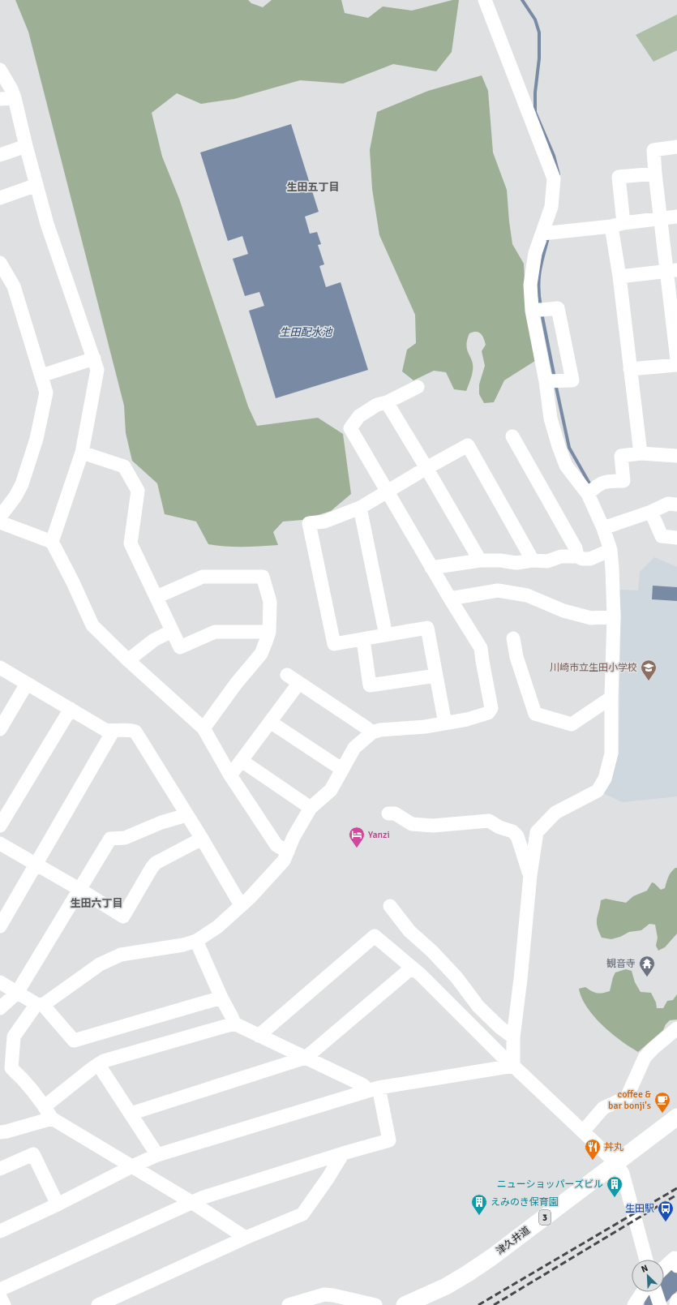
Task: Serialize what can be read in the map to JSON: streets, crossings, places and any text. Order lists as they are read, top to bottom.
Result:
{
  "streets": {
    "main road": ["3", "津久井道"]
  },
  "districts": ["生田五丁目", "生田六丁目"],
  "water": ["生田配水池"],
  "places": {
    "school or university": ["川崎市立生田小学校"],
    "hotel": ["Yanzi"],
    "temple": ["観音寺"],
    "cafe": ["coffee & bar bonji's"],
    "restaurant": ["丼丸"],
    "building": ["ニューショッパーズビル", "えみのき保育園"],
    "bus stop": ["生田駅"]
  },
  "north": "top left"
}
